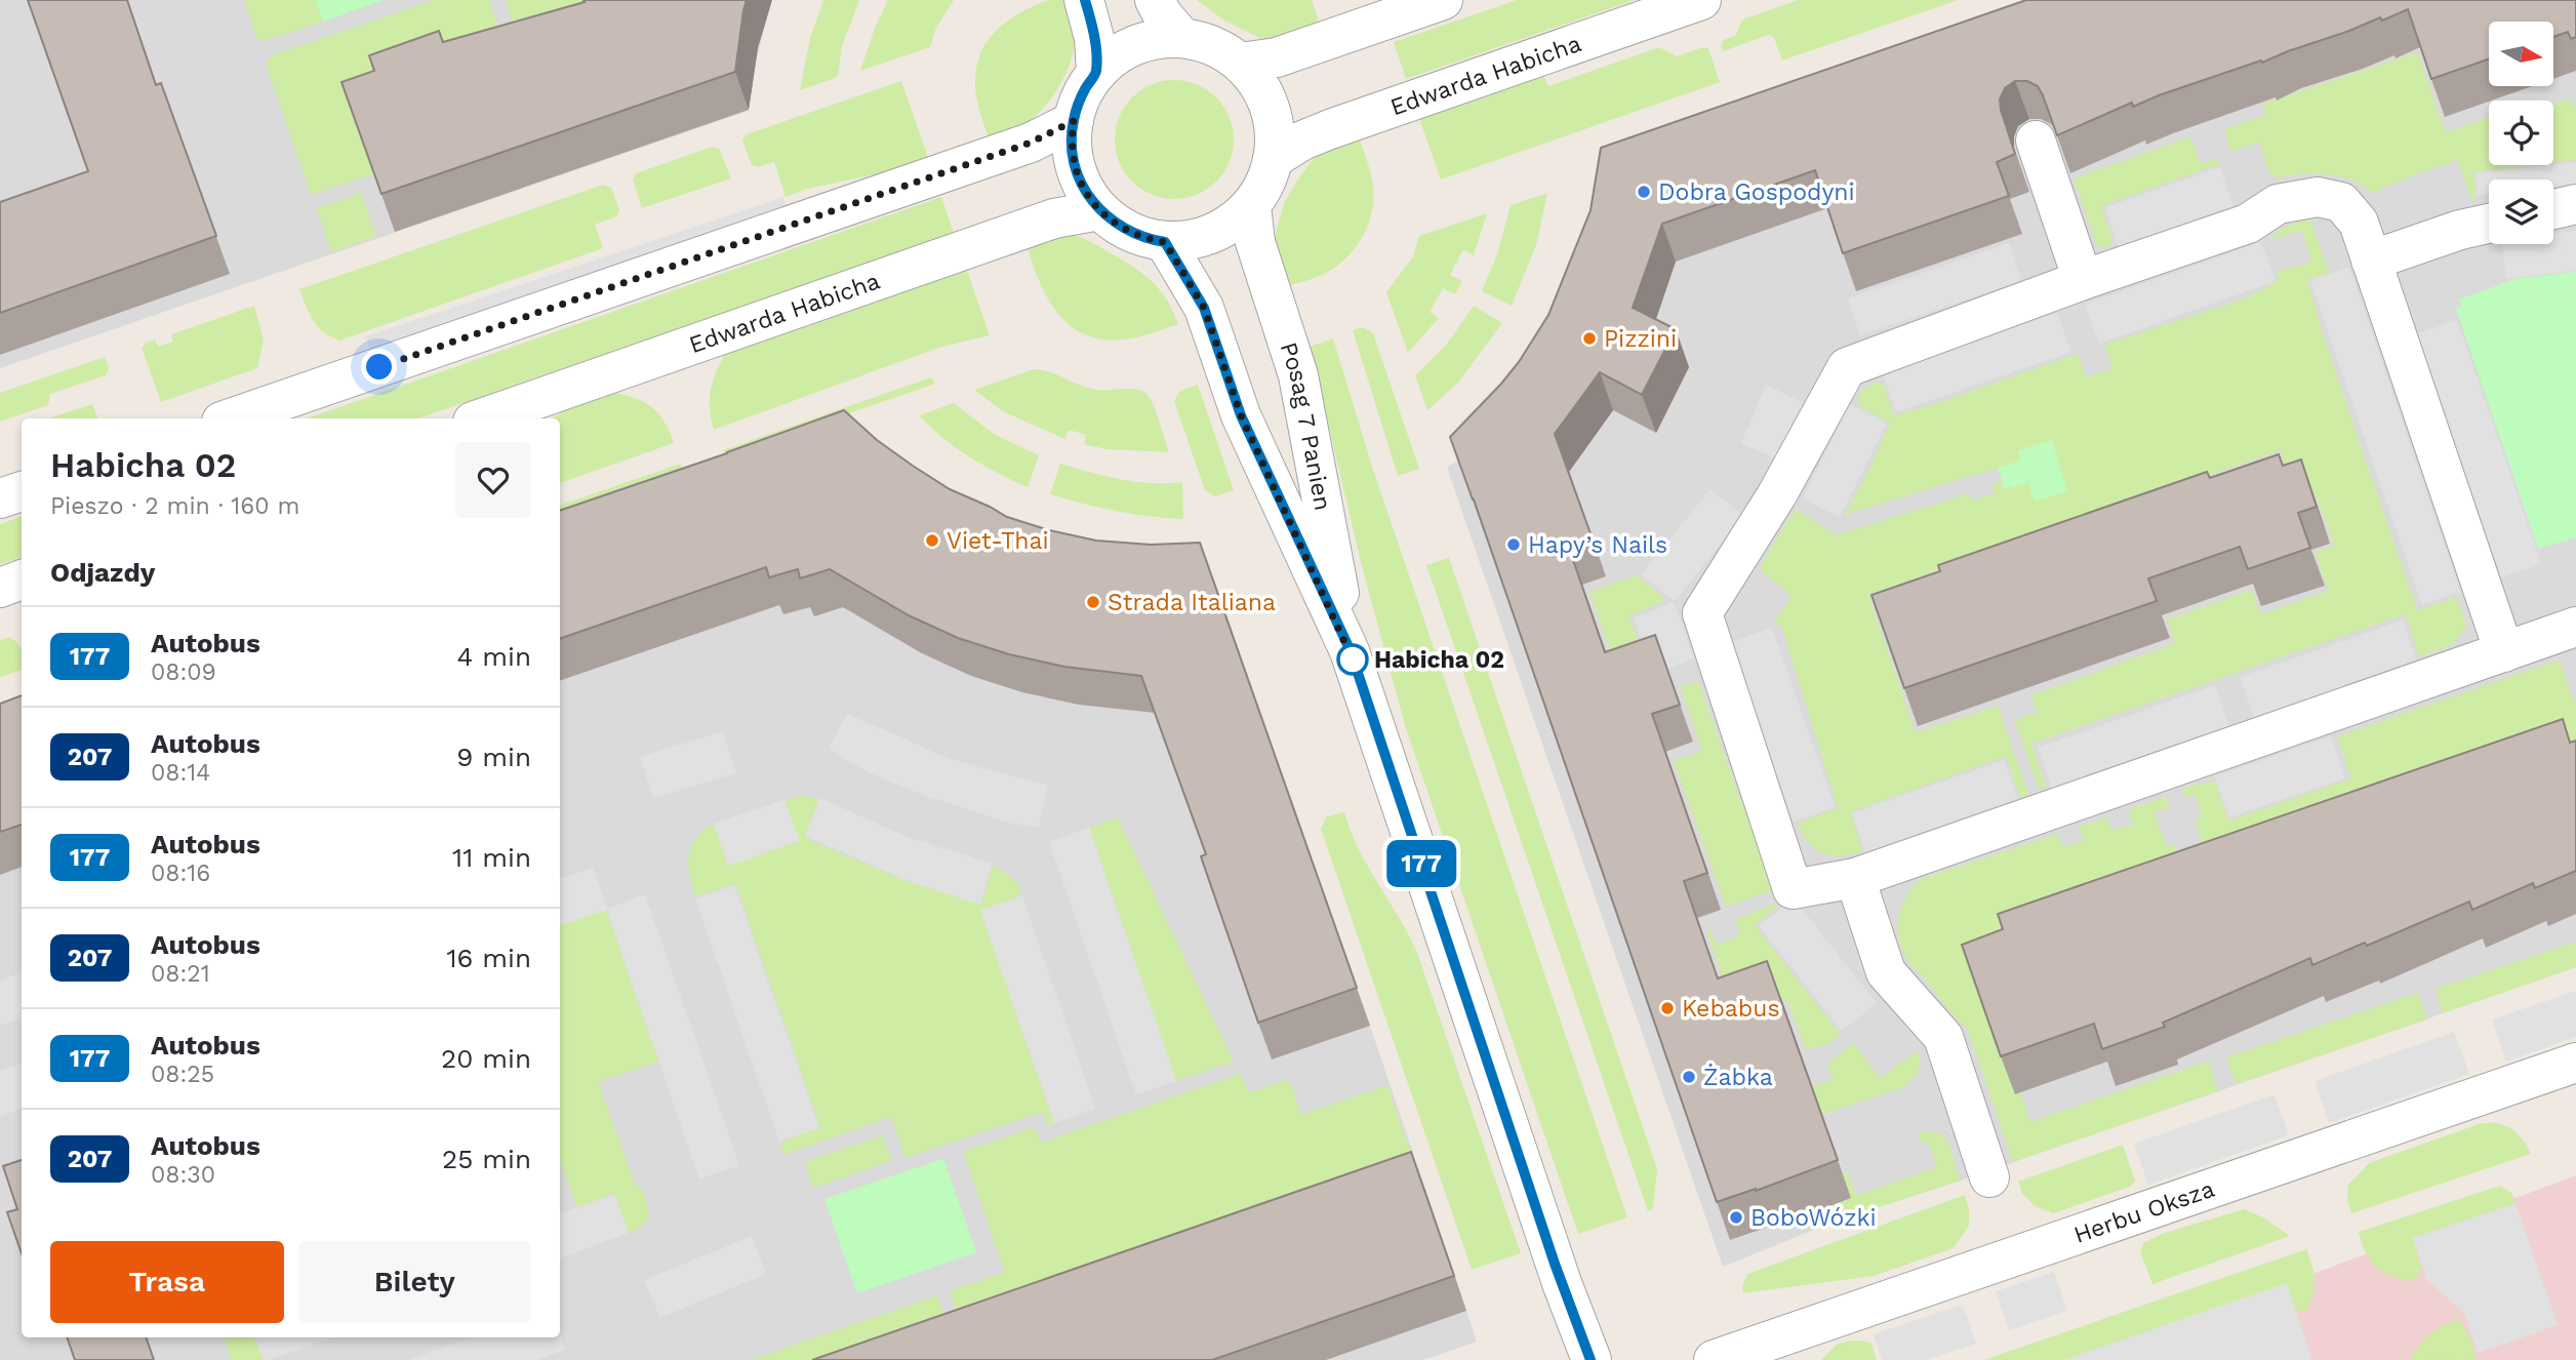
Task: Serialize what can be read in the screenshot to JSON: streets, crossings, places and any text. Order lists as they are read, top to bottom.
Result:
{
  "streets": {
    "street": ["Edwarda Habicha", "Posag 7 Panien", "Herbu Oksza"]
  },
  "crossings": [
    ["Edwarda Habicha", "Posag 7 Panien"]
  ],
  "places": [
    "Dobra Gospodyni",
    "Pizzini",
    "Viet-Thai",
    "Hapy’s Nails",
    "Strada Italiana",
    "Habicha 02",
    "Kebabus",
    "Żabka",
    "BoboWózki"
  ],
  "lines": ["bus line 177"],
  "north": "right",
  "page": {
    "on_map": "177",
    "heading": [
      ["Habicha 02", "Pieszo · 2 min · 160 m"],
      "Odjazdy"
    ],
    "list": [
      {
        "mark": "177",
        "name": "Autobus",
        "note": "08:09",
        "value": "4 min"
      },
      {
        "mark": "207",
        "name": "Autobus",
        "note": "08:14",
        "value": "9 min"
      },
      {
        "mark": "177",
        "name": "Autobus",
        "note": "08:16",
        "value": "11 min"
      },
      {
        "mark": "207",
        "name": "Autobus",
        "note": "08:21",
        "value": "16 min"
      },
      {
        "mark": "177",
        "name": "Autobus",
        "note": "08:25",
        "value": "20 min"
      },
      {
        "mark": "207",
        "name": "Autobus",
        "note": "08:30",
        "value": "25 min"
      }
    ],
    "buttons": ["Trasa", "Bilety"]
  }
}
